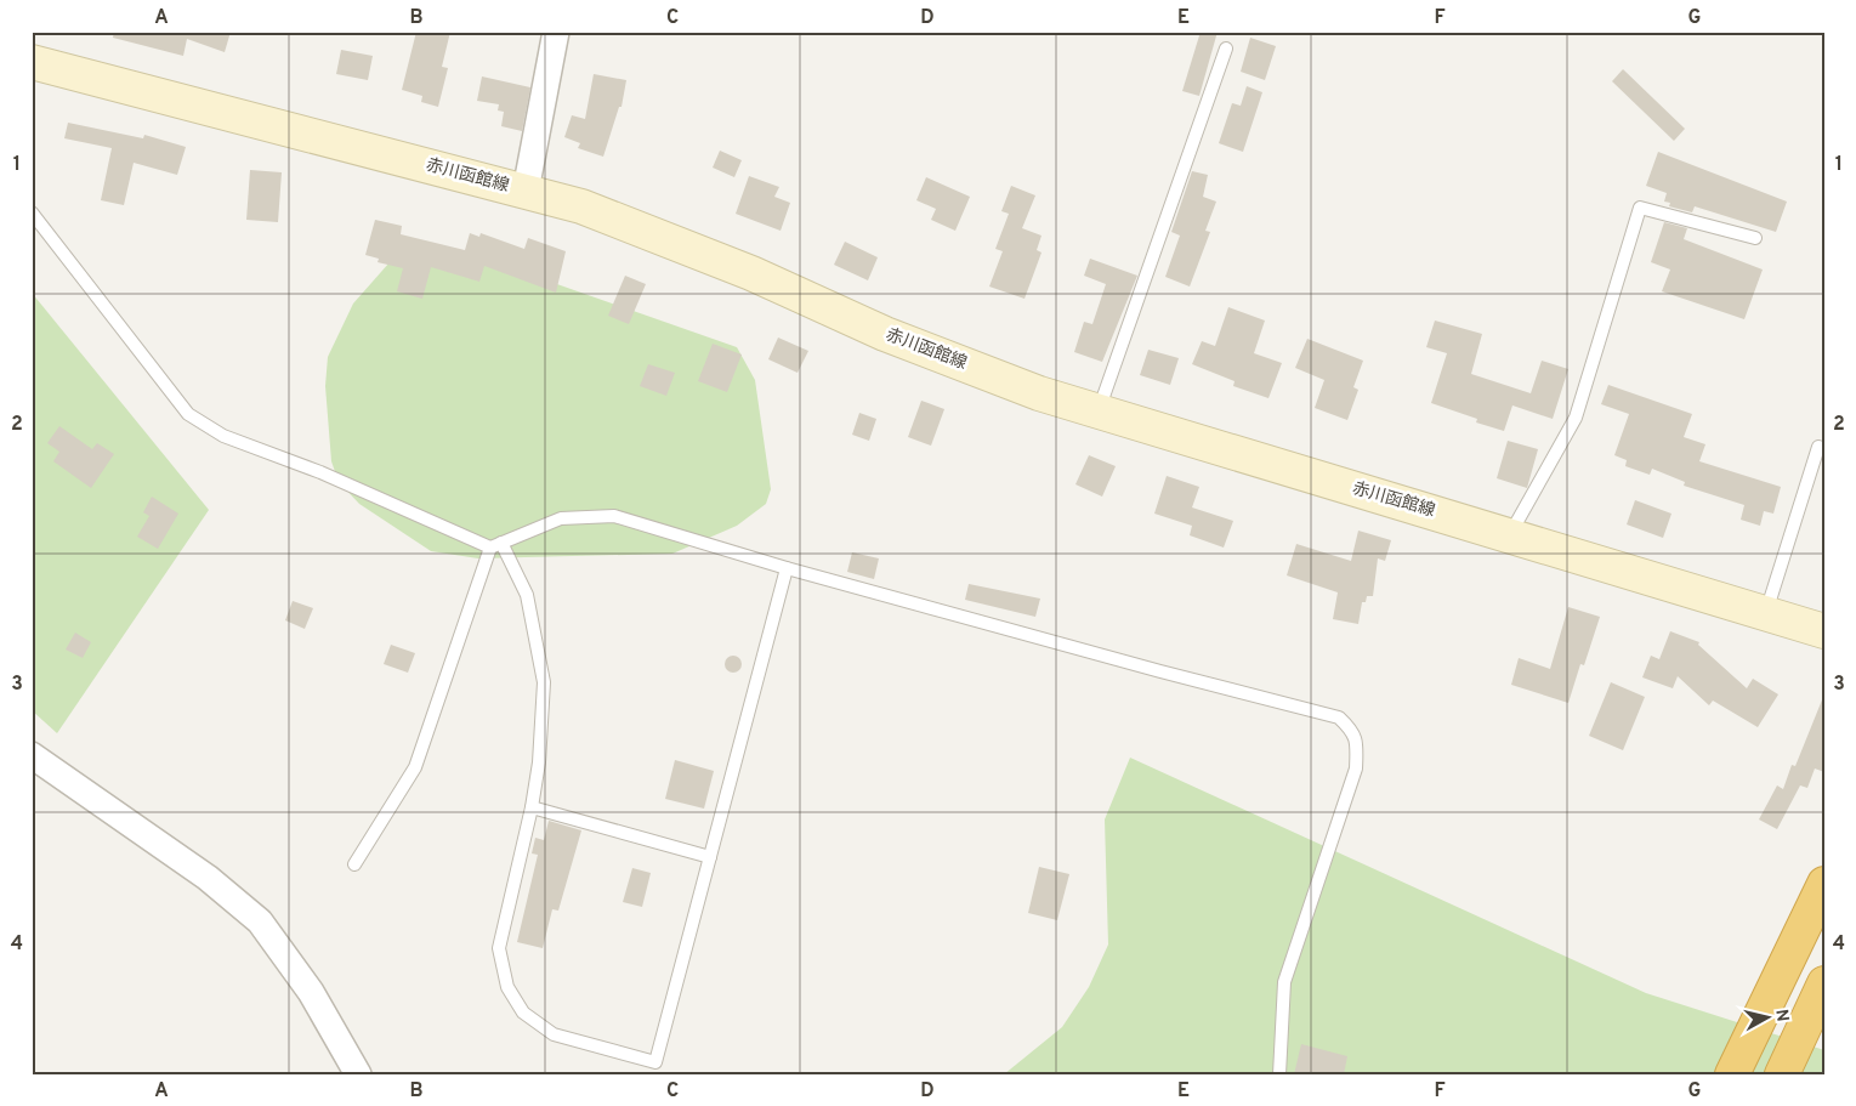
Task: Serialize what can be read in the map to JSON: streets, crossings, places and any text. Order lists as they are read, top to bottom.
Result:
{
  "streets": {
    "main road": ["赤川函館線"]
  },
  "north": "right",
  "grid": {
    "columns": [
      "A",
      "B",
      "C",
      "D",
      "E",
      "F",
      "G"
    ],
    "rows": [
      "1",
      "2",
      "3",
      "4"
    ]
  }
}
